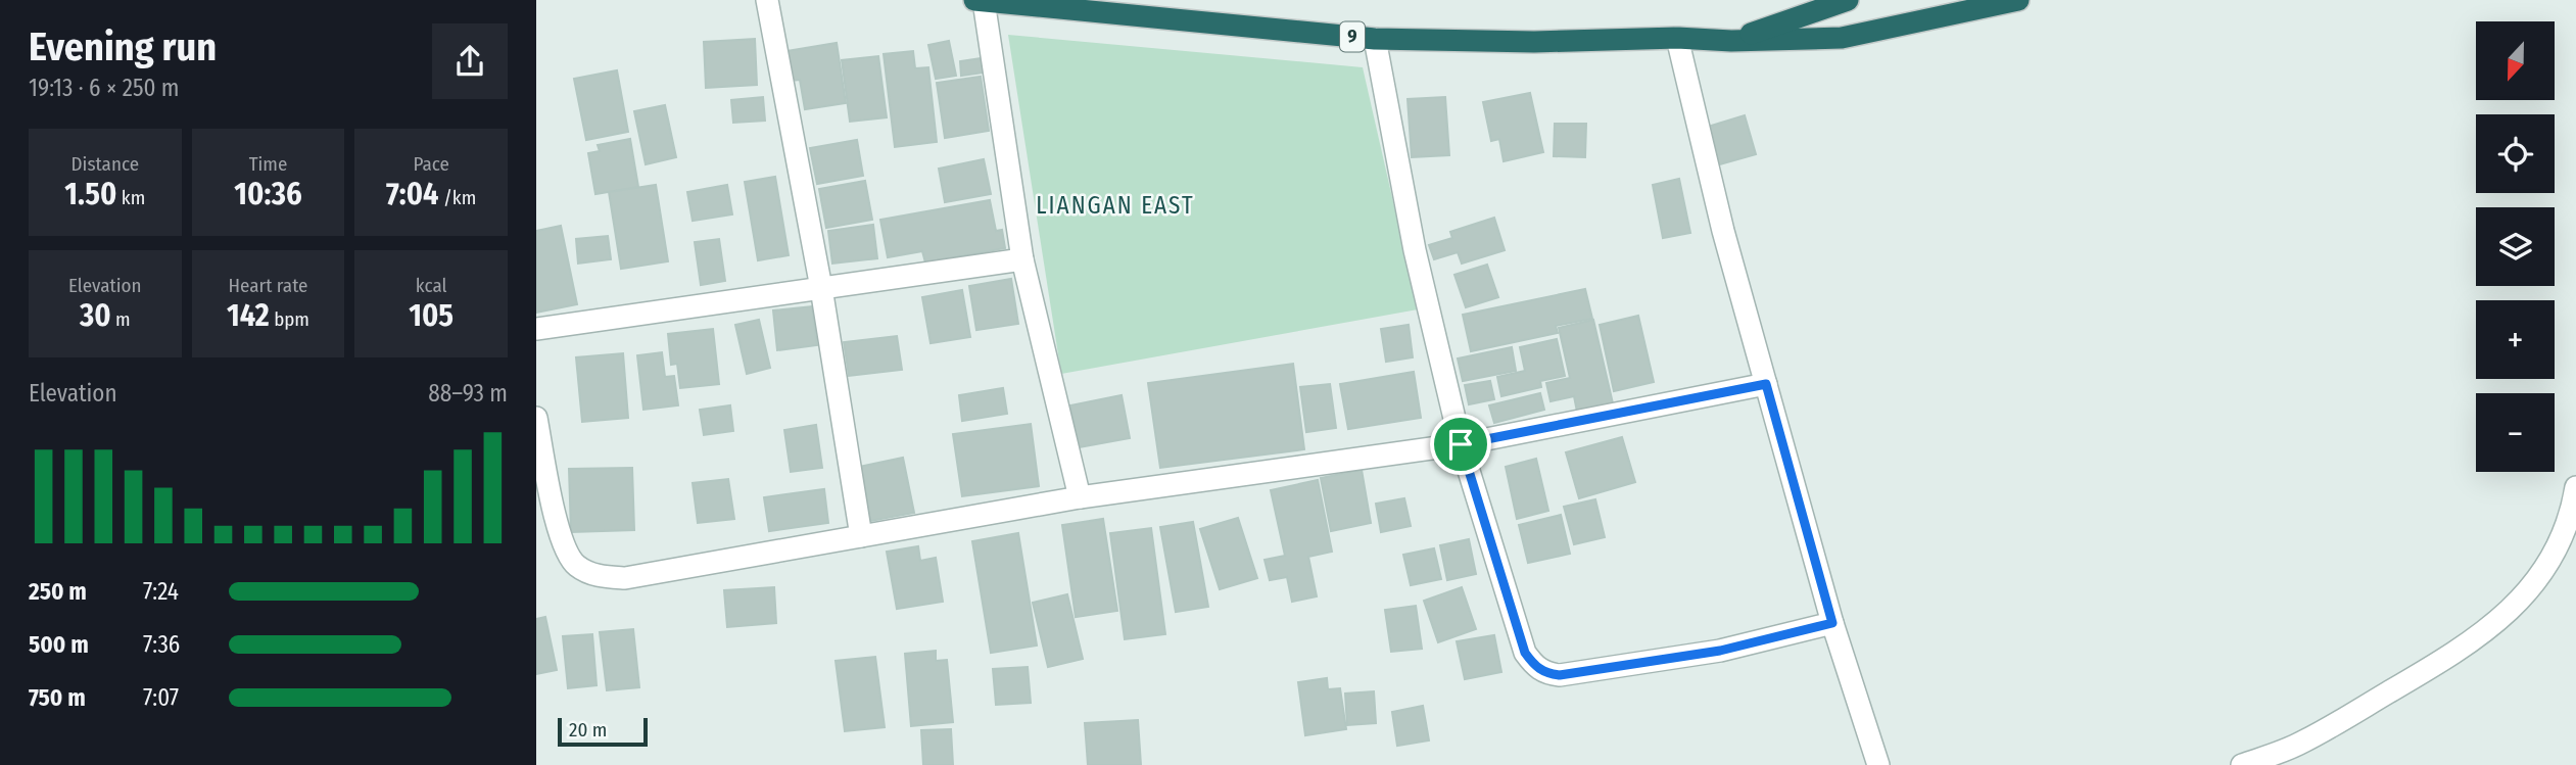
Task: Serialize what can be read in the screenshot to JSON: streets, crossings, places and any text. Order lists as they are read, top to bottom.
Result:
{
  "streets": {
    "highway": ["9"]
  },
  "districts": ["LIANGAN EAST"],
  "scale_bar": "20 m",
  "north": "bottom",
  "page": {
    "heading": ["Evening run", "19:13 · 6 × 250 m"],
    "map_buttons": ["+", "−"],
    "stats": [
      ["Distance", "1.50 km"],
      ["Time", "10:36"],
      ["Pace", "7:04 /km"],
      ["Elevation", "30 m"],
      ["Heart rate", "142 bpm"],
      ["kcal", "105"]
    ],
    "chart": ["Elevation", "88–93 m"],
    "list": [
      {
        "name": "250 m",
        "note": "7:24"
      },
      {
        "name": "500 m",
        "note": "7:36"
      },
      {
        "name": "750 m",
        "note": "7:07"
      }
    ],
    "scale": "20 m"
  }
}
